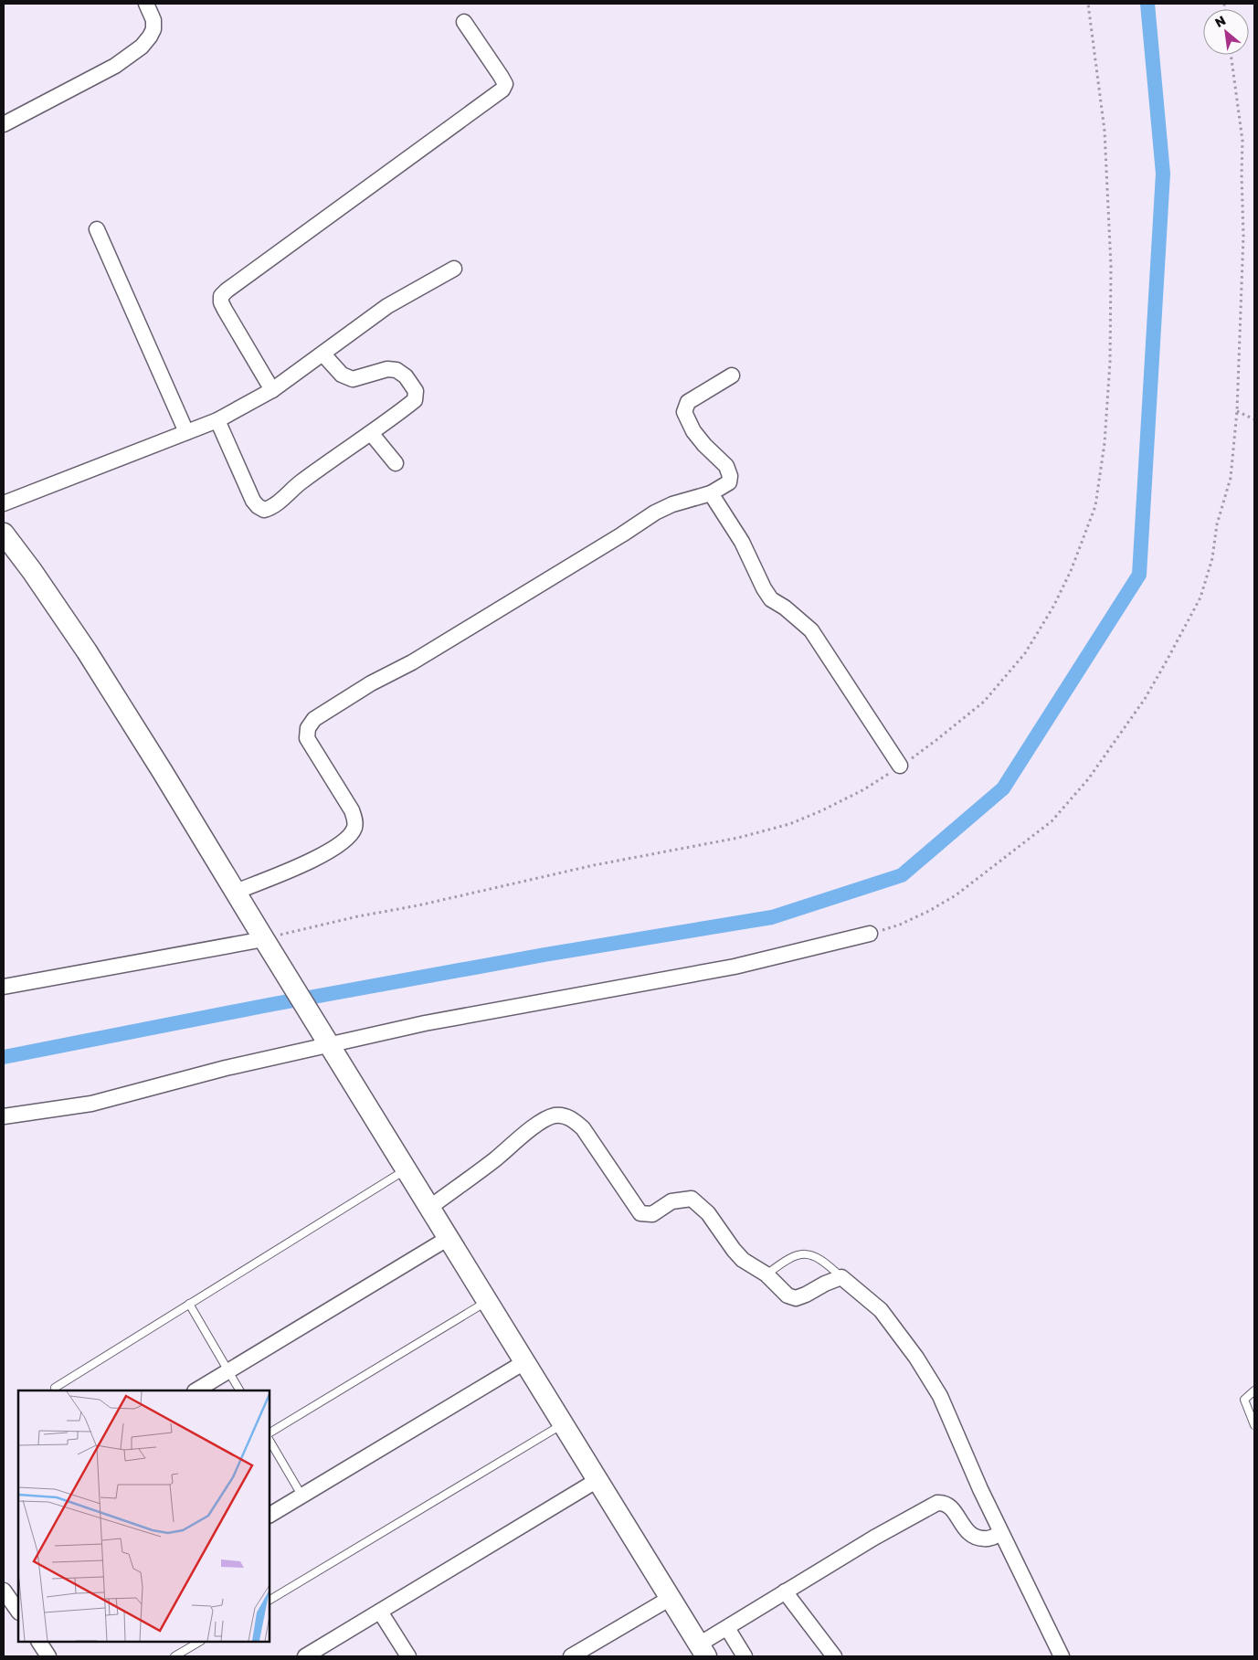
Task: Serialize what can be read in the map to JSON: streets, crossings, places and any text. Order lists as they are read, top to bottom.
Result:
{
  "north": "top left"
}
